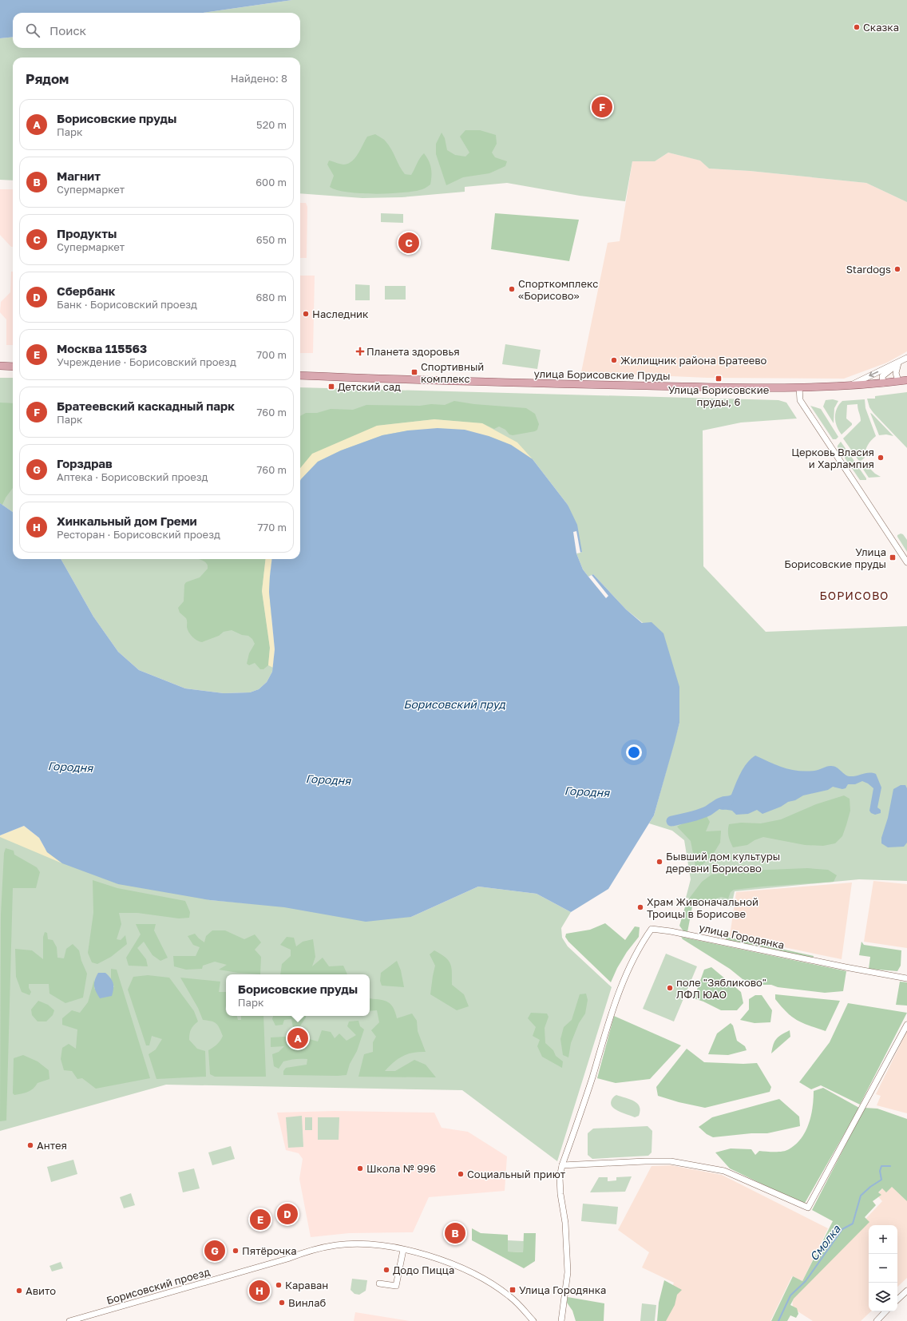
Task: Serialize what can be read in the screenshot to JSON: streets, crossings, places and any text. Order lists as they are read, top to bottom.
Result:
{
  "streets": {
    "main road": ["улица Борисовские Пруды"],
    "street": ["улица Городянка", "Борисовский проезд"]
  },
  "districts": ["БОРИСОВО"],
  "water": ["Борисовский пруд", "Городня", "Смолка"],
  "places": {
    "other": [
      "Сказка",
      "Stardogs",
      "Спорткомплекс «Борисово»",
      "Наследник",
      "Жилищник района Братеево",
      "Церковь Власия и Харлампия",
      "Бывший дом культуры деревни Борисово",
      "Храм Живоначальной Троицы в Борисове",
      "поле \"Зябликово\" ЛФЛ ЮАО",
      "Антея",
      "Школа № 996",
      "Социальный приют",
      "Пятёрочка",
      "Додо Пицца",
      "Караван",
      "Авито",
      "Винлаб"
    ],
    "health": ["Планета здоровья"],
    "transit": [
      "Спортивный комплекс",
      "Улица Борисовские пруды, 6",
      "Детский сад",
      "Улица Борисовские пруды",
      "Улица Городянка"
    ]
  },
  "page": {
    "search": "Поиск",
    "heading": ["Рядом", "Найдено: 8"],
    "pins": [
      "F",
      "C",
      "A",
      "D",
      "E",
      "B",
      "G",
      "H"
    ],
    "list": [
      {
        "mark": "A",
        "name": "Борисовские пруды",
        "note": "Парк",
        "value": "520 m"
      },
      {
        "mark": "B",
        "name": "Магнит",
        "note": "Супермаркет",
        "value": "600 m"
      },
      {
        "mark": "C",
        "name": "Продукты",
        "note": "Супермаркет",
        "value": "650 m"
      },
      {
        "mark": "D",
        "name": "Сбербанк",
        "note": "Банк · Борисовский проезд",
        "value": "680 m"
      },
      {
        "mark": "E",
        "name": "Москва 115563",
        "note": "Учреждение · Борисовский проезд",
        "value": "700 m"
      },
      {
        "mark": "F",
        "name": "Братеевский каскадный парк",
        "note": "Парк",
        "value": "760 m"
      },
      {
        "mark": "G",
        "name": "Горздрав",
        "note": "Аптека · Борисовский проезд",
        "value": "760 m"
      },
      {
        "mark": "H",
        "name": "Хинкальный дом Греми",
        "note": "Ресторан · Борисовский проезд",
        "value": "770 m"
      }
    ],
    "popup": ["Борисовские пруды", "Парк"],
    "map_buttons": ["+", "−"]
  }
}
